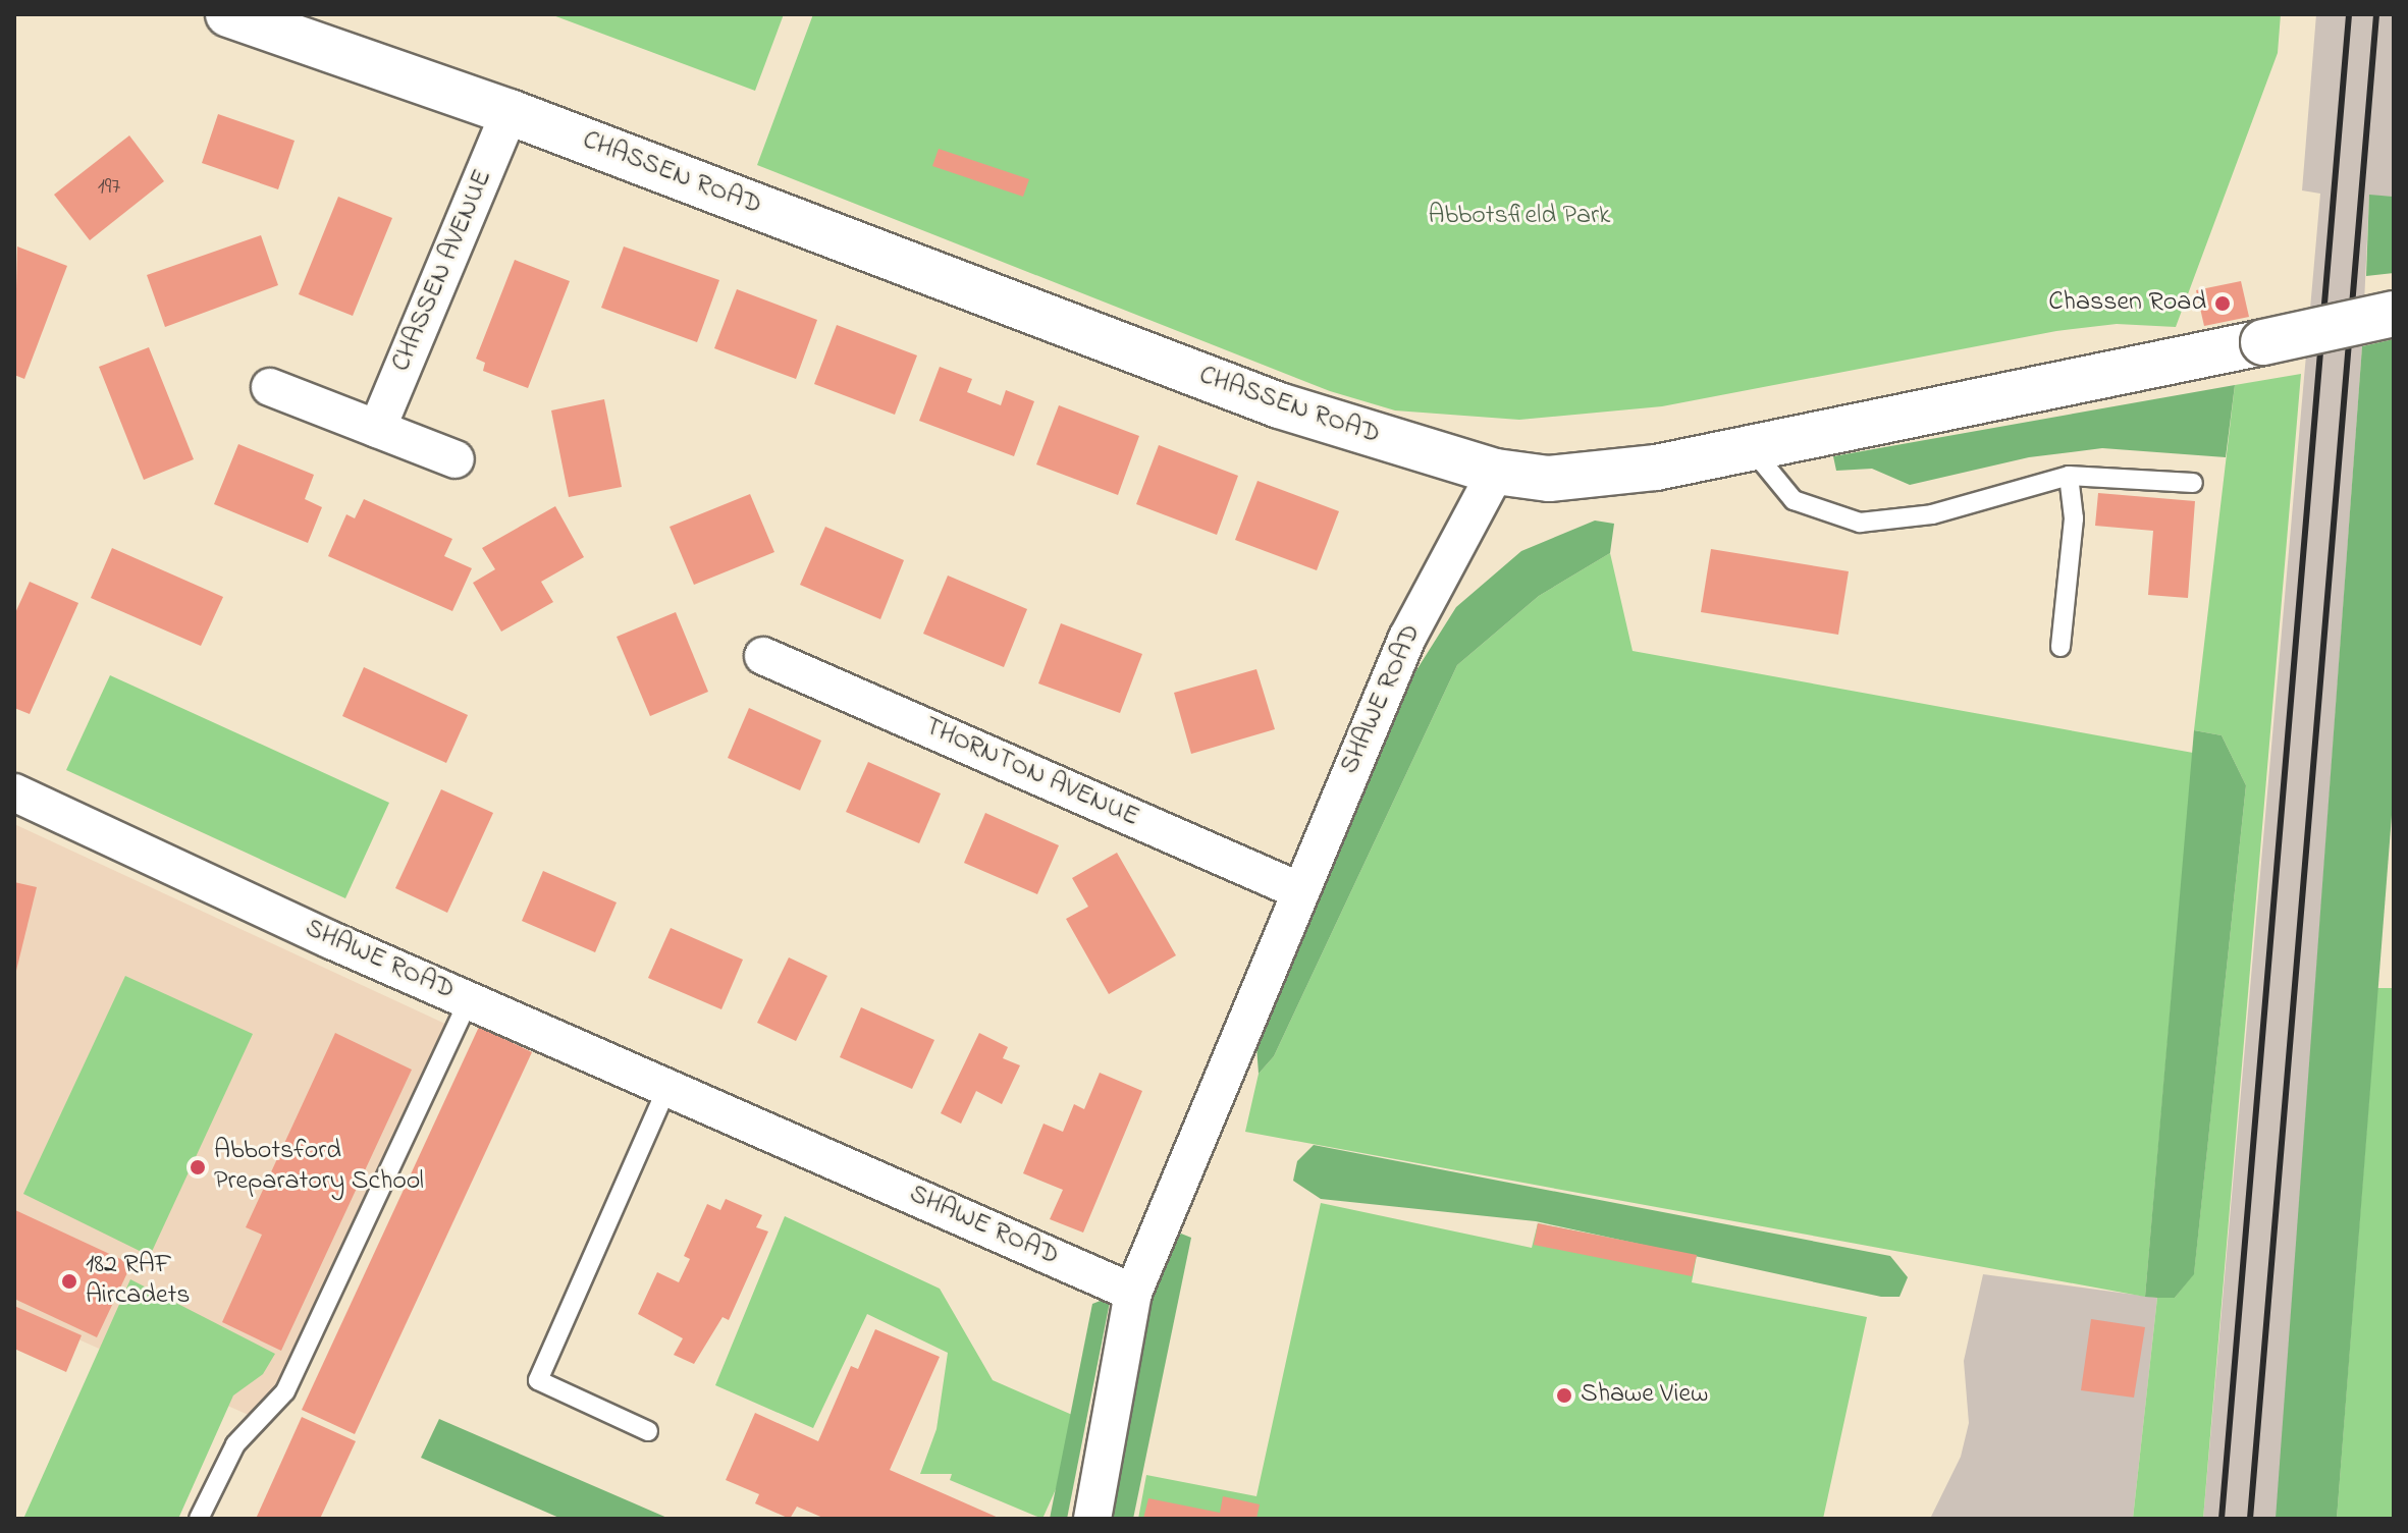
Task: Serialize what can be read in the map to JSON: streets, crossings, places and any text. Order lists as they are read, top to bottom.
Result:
{
  "streets": {
    "street": [
      "CHASSEN ROAD",
      "CHASSEN AVENUE",
      "SHAWE ROAD",
      "THORNTON AVENUE"
    ]
  },
  "crossings": [
    ["CHASSEN ROAD", "CHASSEN AVENUE"],
    ["CHASSEN ROAD", "SHAWE ROAD"],
    ["SHAWE ROAD", "THORNTON AVENUE"]
  ],
  "parks": ["Abbotsfield Park"],
  "places": [
    "Chassen Road",
    "Abbotsford Preparatory School",
    "182 RAF Aircadets",
    "Shawe View"
  ],
  "house_numbers": ["197"]
}
